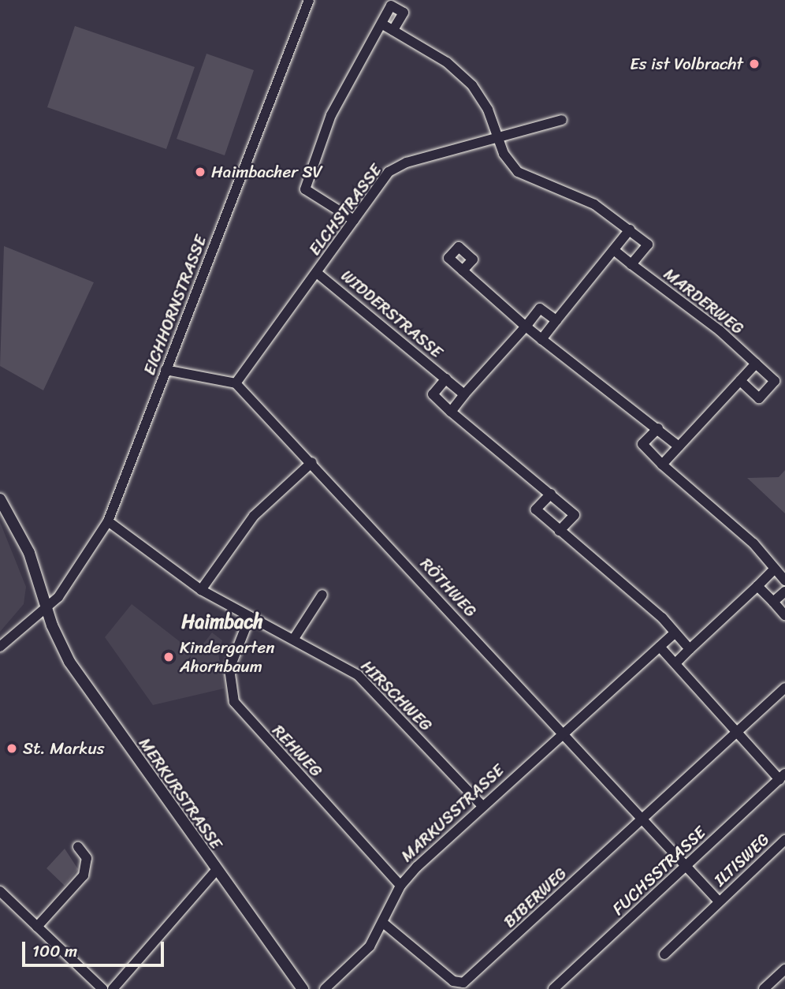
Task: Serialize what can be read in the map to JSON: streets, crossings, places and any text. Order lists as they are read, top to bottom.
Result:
{
  "streets": {
    "main road": ["MERKURSTRASSE"],
    "street": [
      "ELCHSTRASSE",
      "MARDERWEG",
      "EICHHORNSTRASSE",
      "WIDDERSTRASSE",
      "RÖTHWEG",
      "HIRSCHWEG",
      "REHWEG",
      "MARKUSSTRASSE",
      "ILTISWEG",
      "FUCHSSTRASSE",
      "BIBERWEG"
    ]
  },
  "crossings": [
    ["ELCHSTRASSE", "WIDDERSTRASSE"],
    ["ELCHSTRASSE", "RÖTHWEG"],
    ["EICHHORNSTRASSE", "HIRSCHWEG"],
    ["EICHHORNSTRASSE", "MERKURSTRASSE"],
    ["RÖTHWEG", "MARKUSSTRASSE"],
    ["RÖTHWEG", "ILTISWEG"],
    ["RÖTHWEG", "FUCHSSTRASSE"],
    ["RÖTHWEG", "BIBERWEG"],
    ["HIRSCHWEG", "REHWEG"],
    ["HIRSCHWEG", "MARKUSSTRASSE"],
    ["REHWEG", "MARKUSSTRASSE"],
    ["MARKUSSTRASSE", "BIBERWEG"],
    ["ILTISWEG", "FUCHSSTRASSE"]
  ],
  "districts": ["Haimbach"],
  "places": [
    "Es ist Volbracht",
    "Haimbacher SV",
    "Kindergarten Ahornbaum",
    "St. Markus"
  ],
  "scale_bar": "100 m"
}
